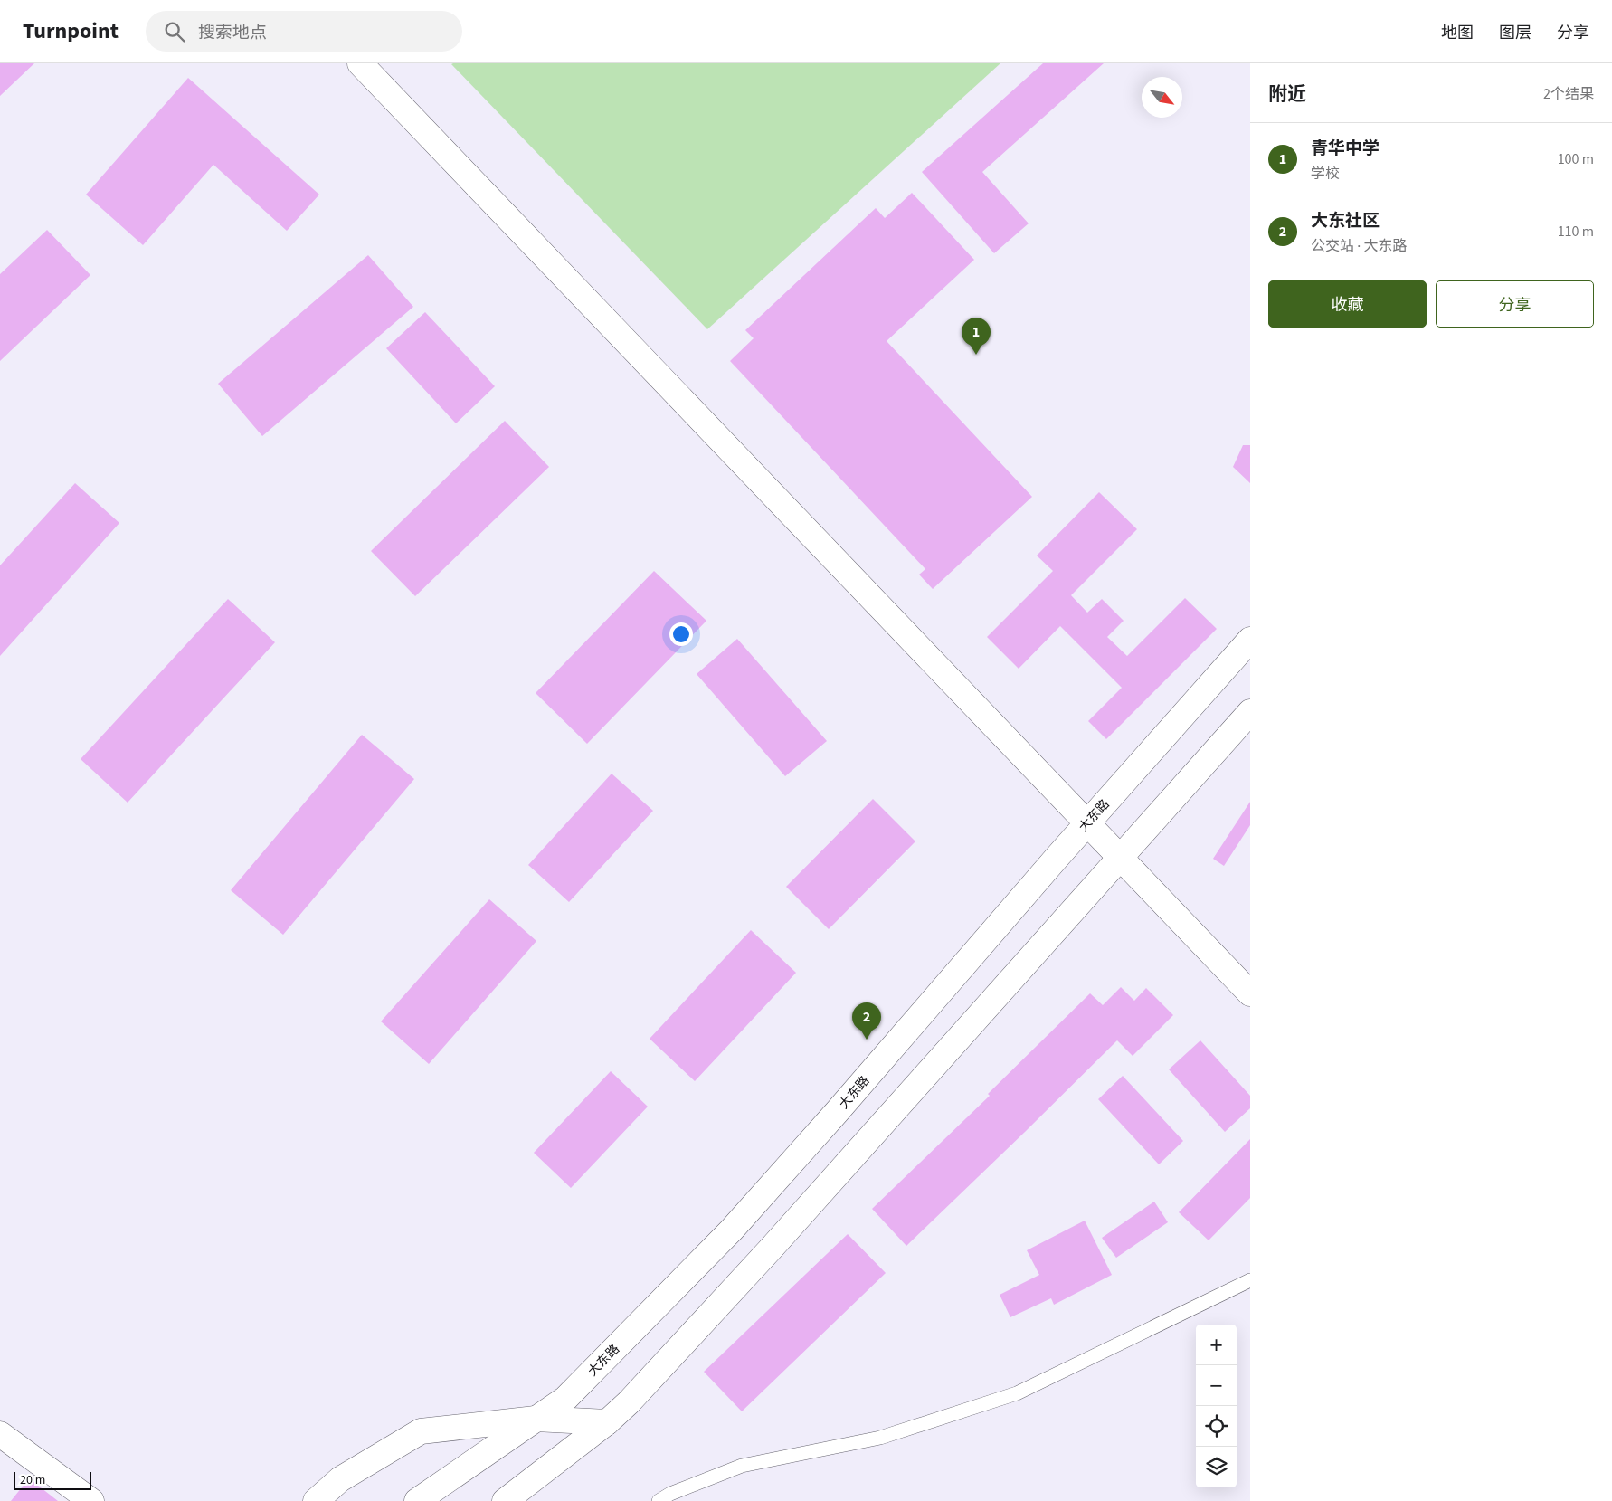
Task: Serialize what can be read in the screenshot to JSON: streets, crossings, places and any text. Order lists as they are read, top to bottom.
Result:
{
  "streets": {
    "street": ["大东路"]
  },
  "scale_bar": "20 m",
  "north": "bottom right",
  "page": {
    "header": "Turnpoint",
    "search": "搜索地点",
    "nav": ["地图", "图层", "分享"],
    "heading": ["附近", "2个结果"],
    "list": [
      {
        "mark": "1",
        "name": "青华中学",
        "note": "学校",
        "value": "100 m"
      },
      {
        "mark": "2",
        "name": "大东社区",
        "note": "公交站 · 大东路",
        "value": "110 m"
      }
    ],
    "buttons": ["收藏", "分享"],
    "pins": ["1", "2"],
    "map_buttons": ["+", "−"],
    "scale": "20 m"
  }
}
